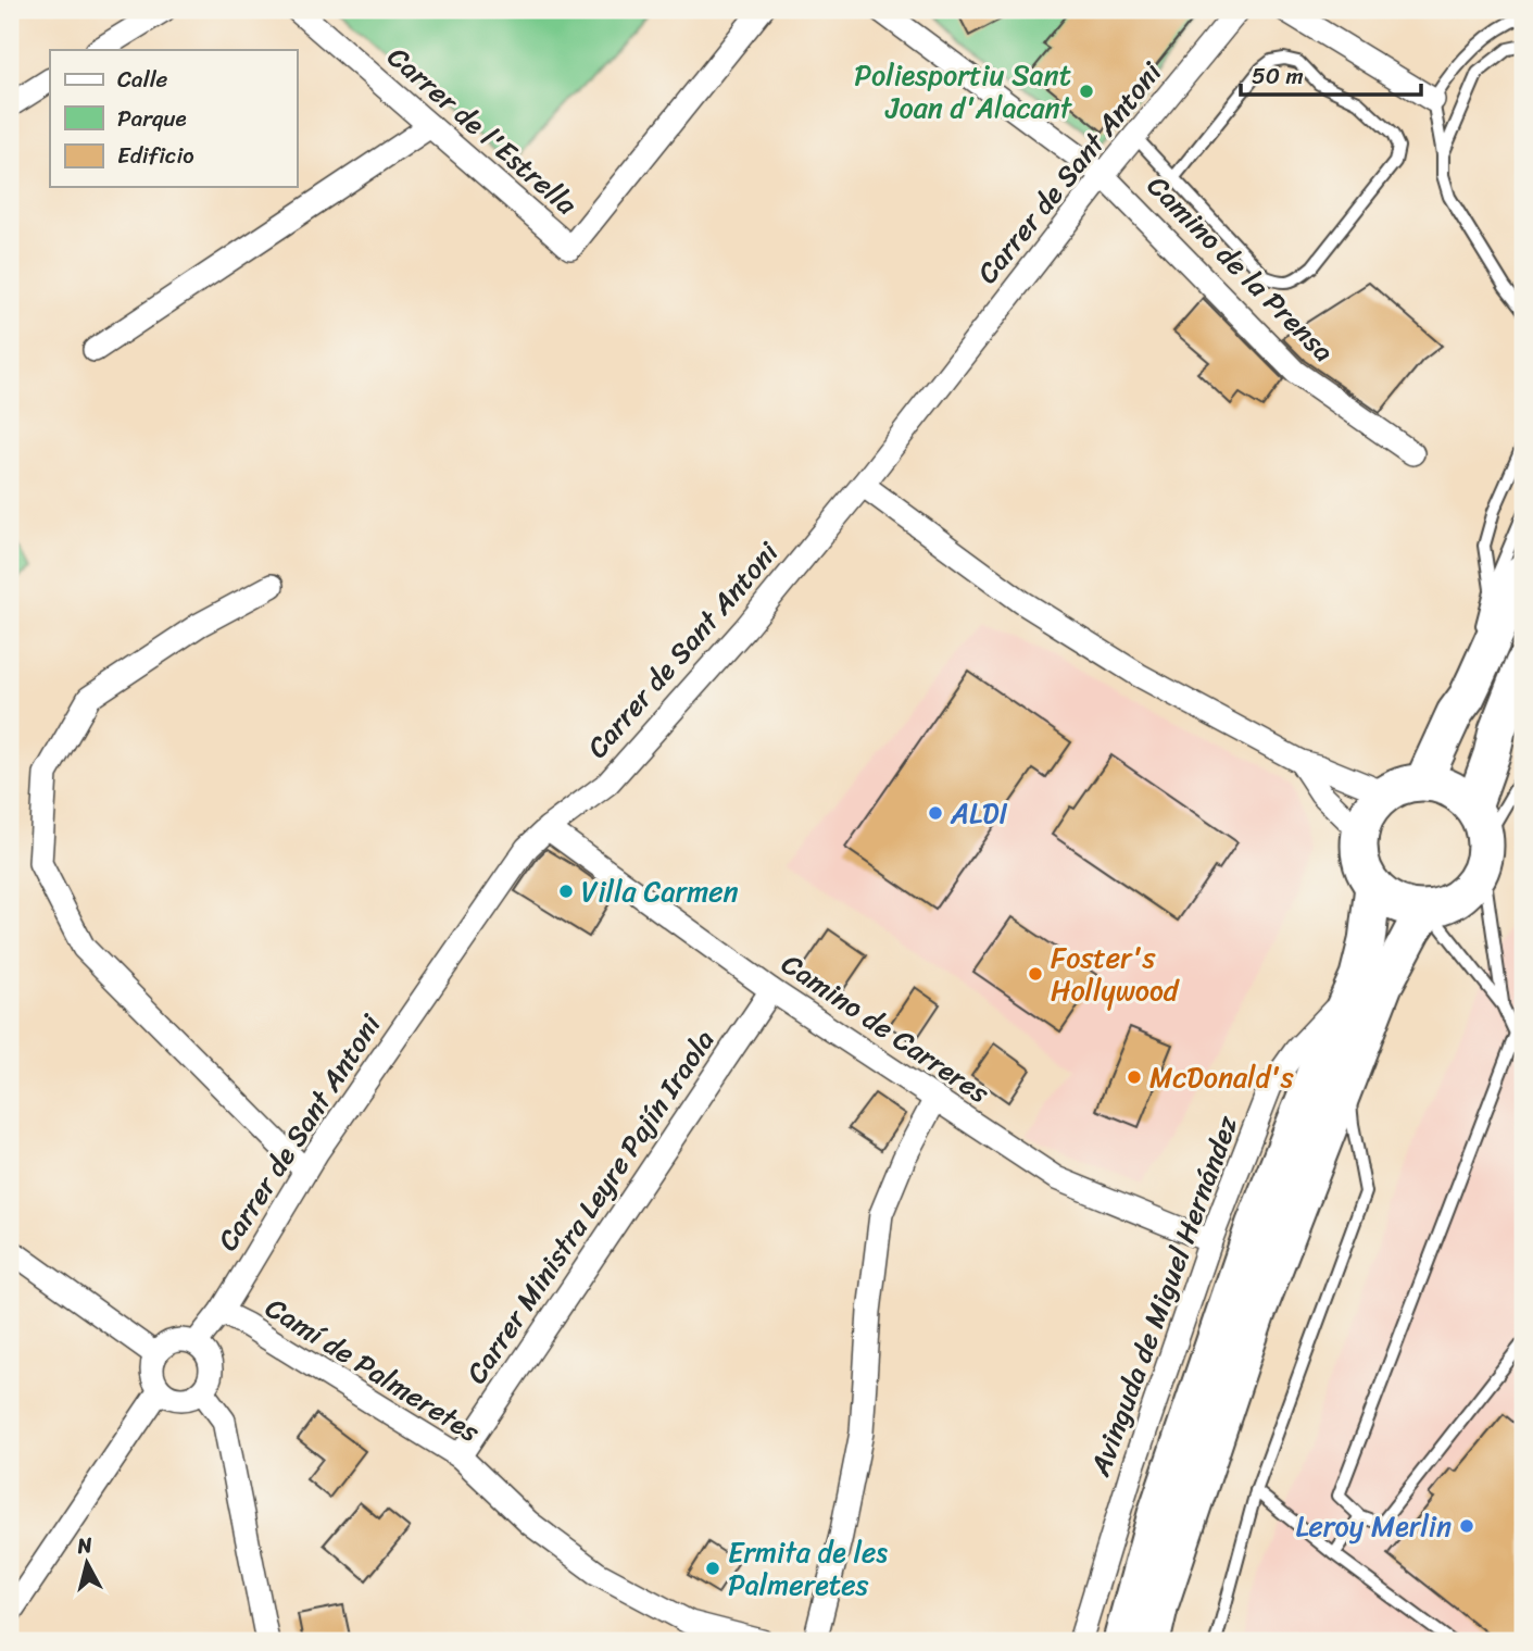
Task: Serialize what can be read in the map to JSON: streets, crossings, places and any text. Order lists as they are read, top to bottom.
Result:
{
  "streets": {
    "street": [
      "Carrer de l'Estrella",
      "Carrer de Sant Antoni",
      "Camino de la Prensa",
      "Camino de Carreres",
      "Carrer Ministra Leyre Pajín Iraola",
      "Avinguda de Miguel Hernández",
      "Camí de Palmeretes"
    ]
  },
  "crossings": [
    ["Carrer de Sant Antoni", "Camino de la Prensa"],
    ["Carrer de Sant Antoni", "Camino de Carreres"],
    ["Carrer de Sant Antoni", "Camí de Palmeretes"],
    ["Camino de Carreres", "Carrer Ministra Leyre Pajín Iraola"],
    ["Camino de Carreres", "Avinguda de Miguel Hernández"],
    ["Carrer Ministra Leyre Pajín Iraola", "Camí de Palmeretes"]
  ],
  "places": [
    "Poliesportiu Sant Joan d'Alacant",
    "ALDI",
    "Villa Carmen",
    "Foster's Hollywood",
    "McDonald's",
    "Leroy Merlin",
    "Ermita de les Palmeretes"
  ],
  "legend": ["Calle", "Parque", "Edificio"],
  "scale_bar": "50 m",
  "north": "top"
}
